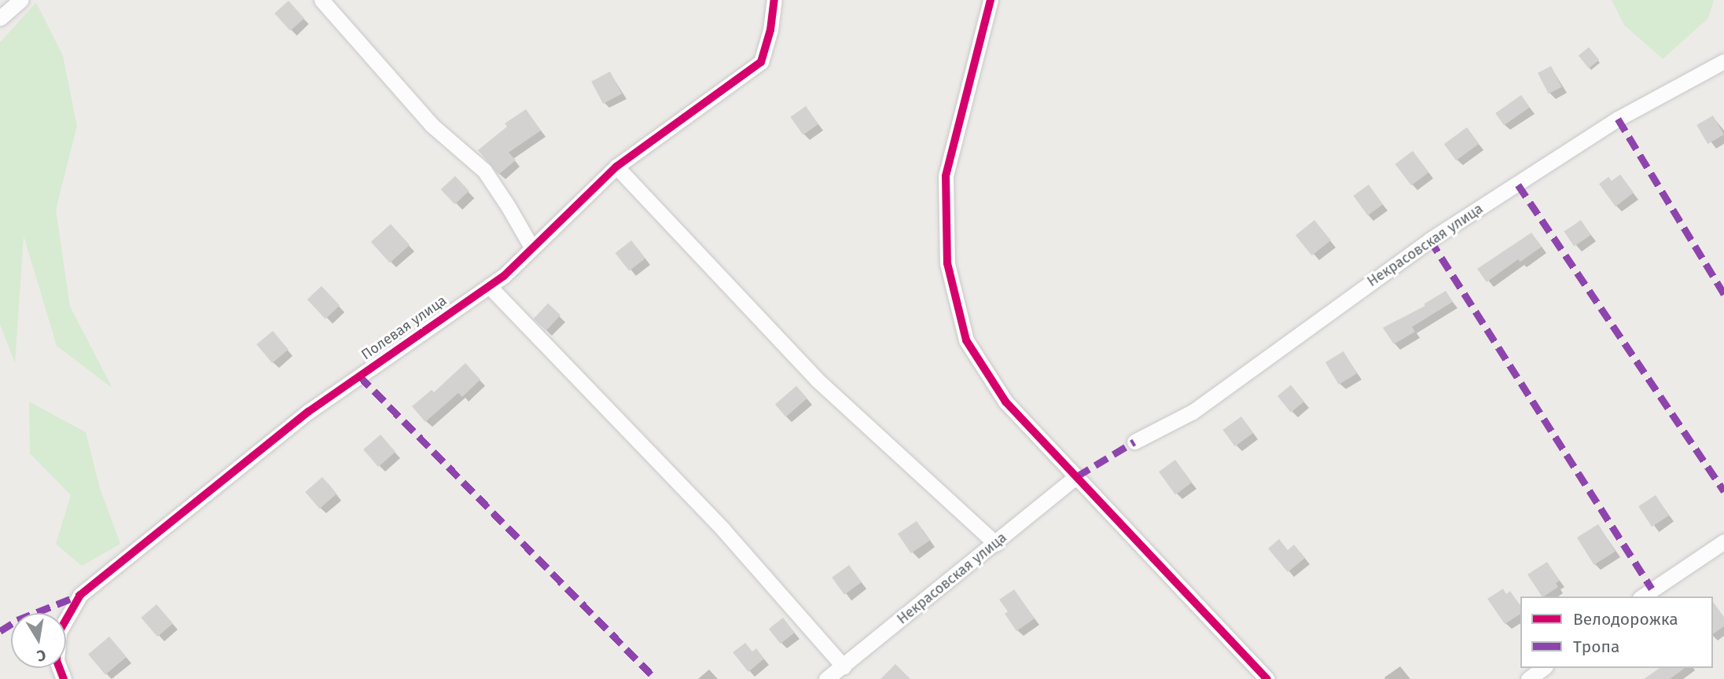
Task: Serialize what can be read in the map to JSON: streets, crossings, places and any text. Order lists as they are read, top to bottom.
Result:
{
  "streets": {
    "street": ["Некрасовская улица", "Полевая улица"]
  },
  "legend": ["Велодорожка", "Тропа"],
  "north": "bottom"
}
